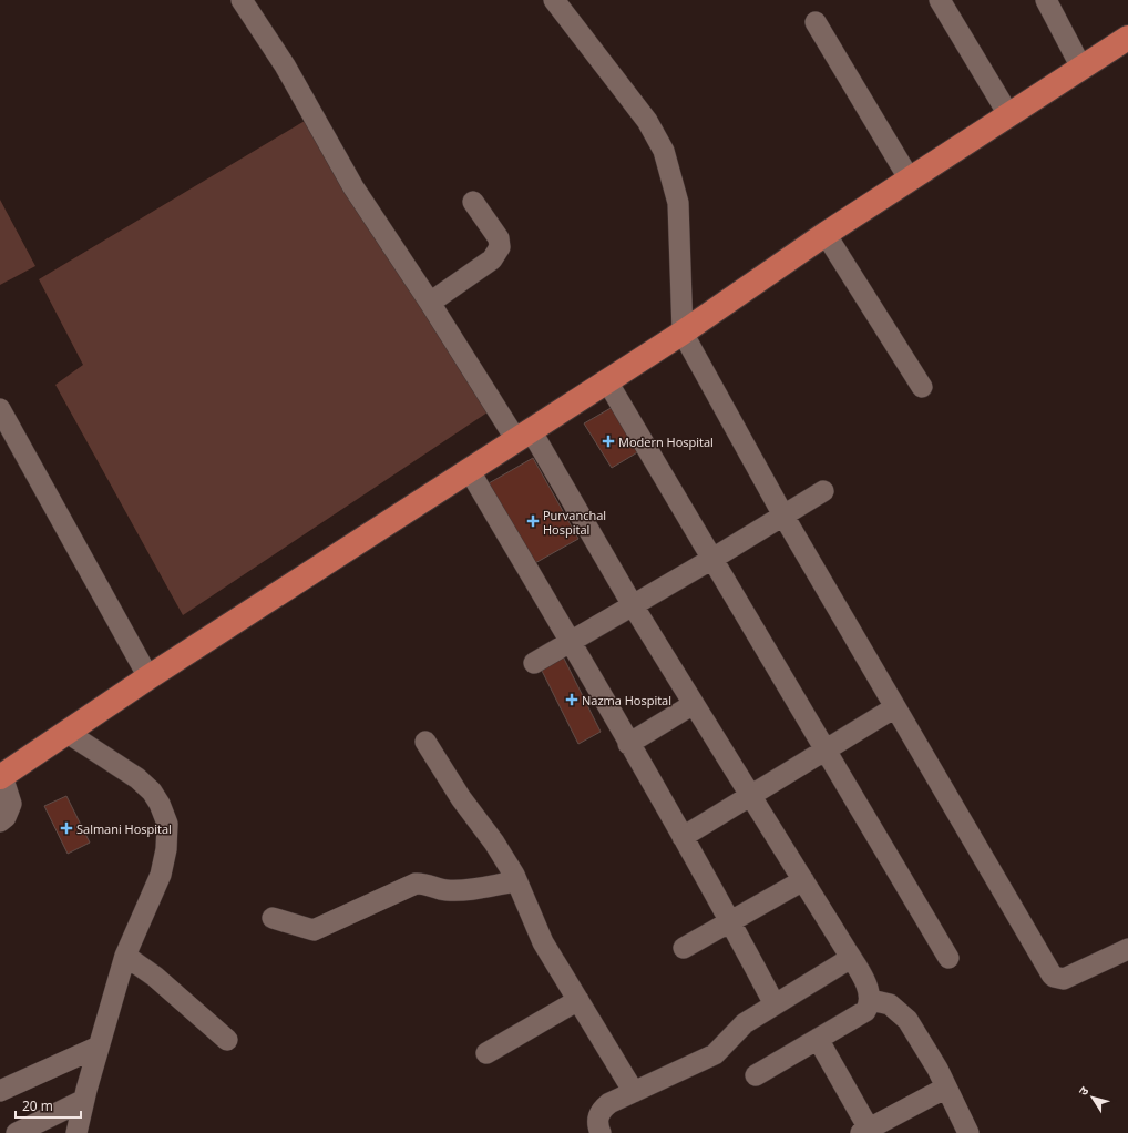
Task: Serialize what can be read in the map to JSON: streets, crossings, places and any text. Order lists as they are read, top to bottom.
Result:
{
  "places": {
    "health": [
      "Modern Hospital",
      "Purvanchal Hospital",
      "Nazma Hospital",
      "Salmani Hospital"
    ]
  },
  "scale_bar": "20 m",
  "north": "top left"
}
